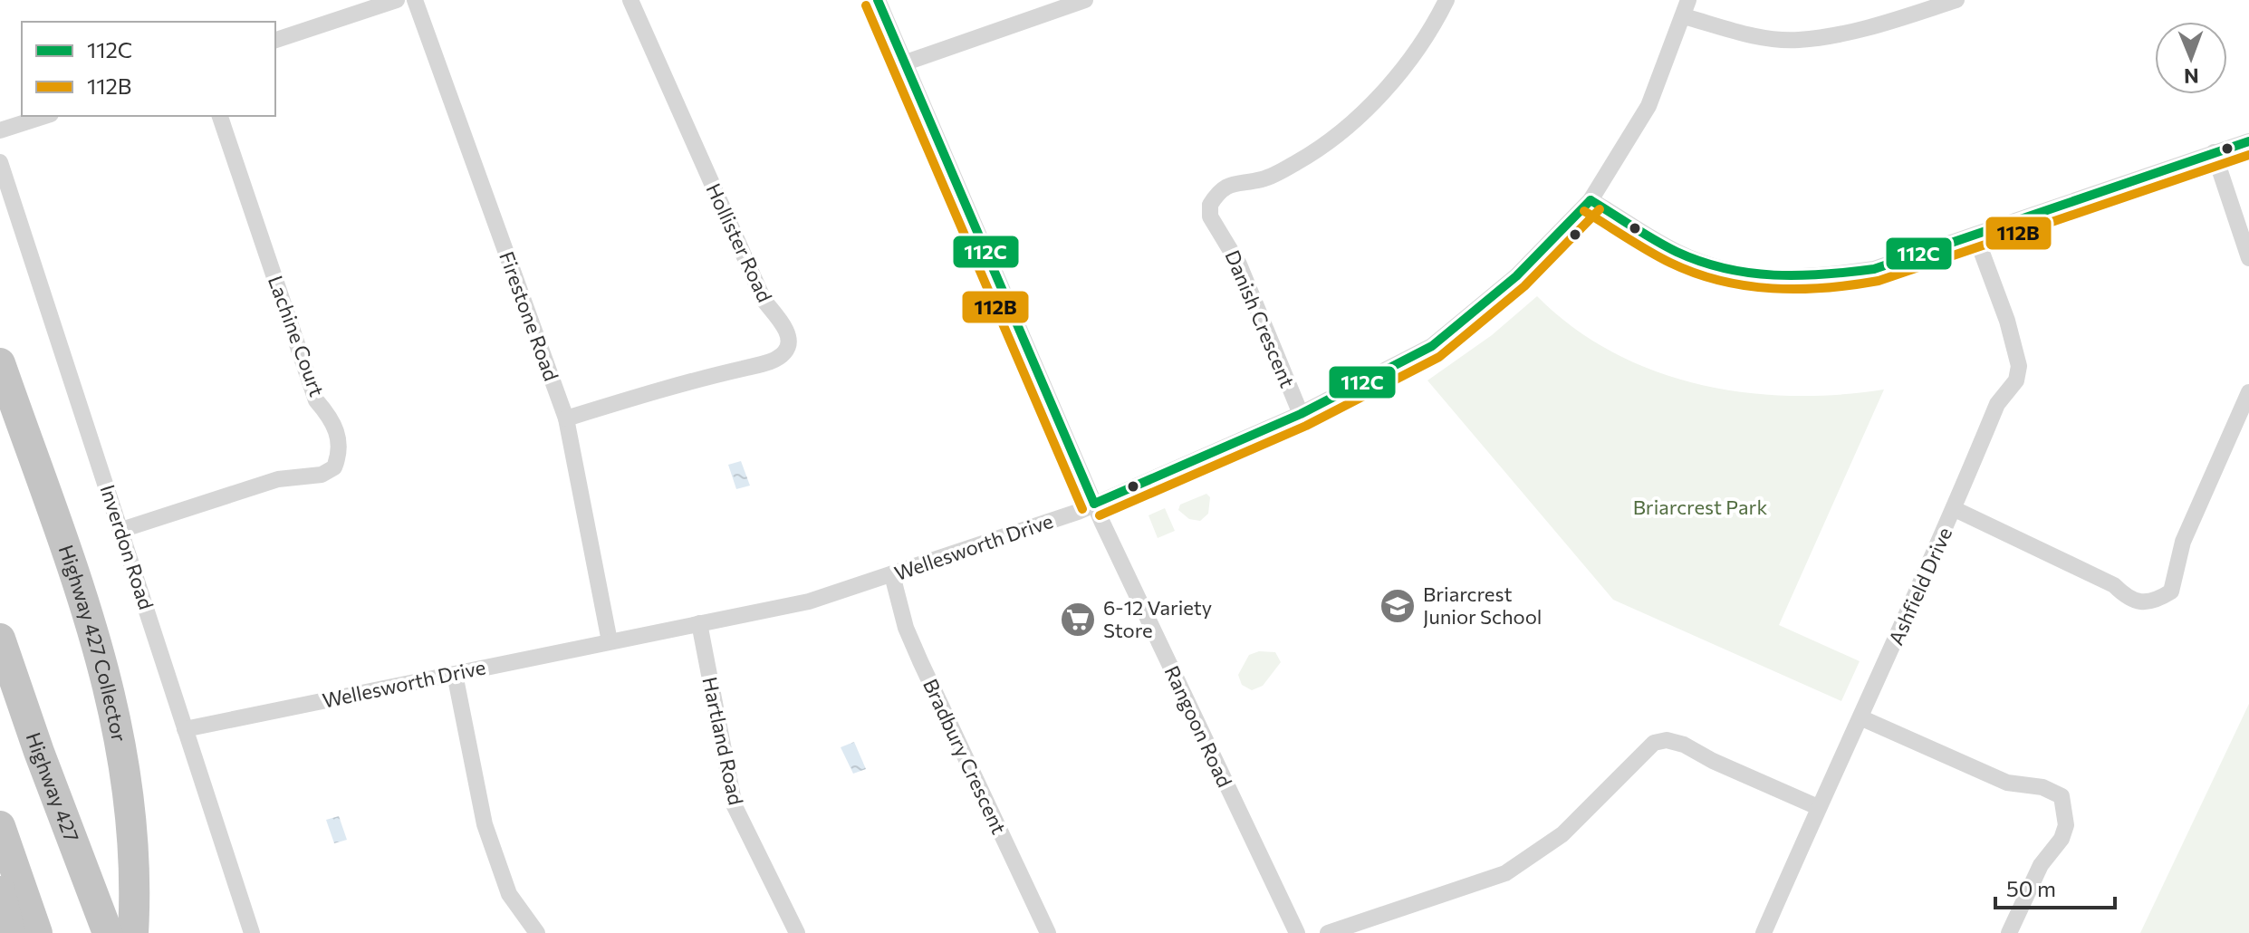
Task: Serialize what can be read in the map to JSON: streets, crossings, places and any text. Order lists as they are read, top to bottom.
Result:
{
  "streets": {
    "highway": ["Highway 427 Collector", "Highway 427"],
    "street": [
      "Hollister Road",
      "Firestone Road",
      "Danish Crescent",
      "Lachine Court",
      "Inverdon Road",
      "Wellesworth Drive",
      "Ashfield Drive",
      "Rangoon Road",
      "Hartland Road",
      "Bradbury Crescent"
    ]
  },
  "crossings": [
    ["Hollister Road", "Firestone Road"],
    ["Firestone Road", "Wellesworth Drive"],
    ["Danish Crescent", "Wellesworth Drive"],
    ["Lachine Court", "Inverdon Road"],
    ["Inverdon Road", "Wellesworth Drive"],
    ["Wellesworth Drive", "Rangoon Road"],
    ["Wellesworth Drive", "Hartland Road"],
    ["Wellesworth Drive", "Bradbury Crescent"]
  ],
  "parks": ["Briarcrest Park"],
  "places": {
    "school or university": ["Briarcrest Junior School"],
    "supermarket": ["6-12 Variety Store"]
  },
  "lines": ["transit line 112C", "transit line 112B"],
  "legend": ["112C", "112B"],
  "scale_bar": "50 m",
  "north": "bottom"
}
